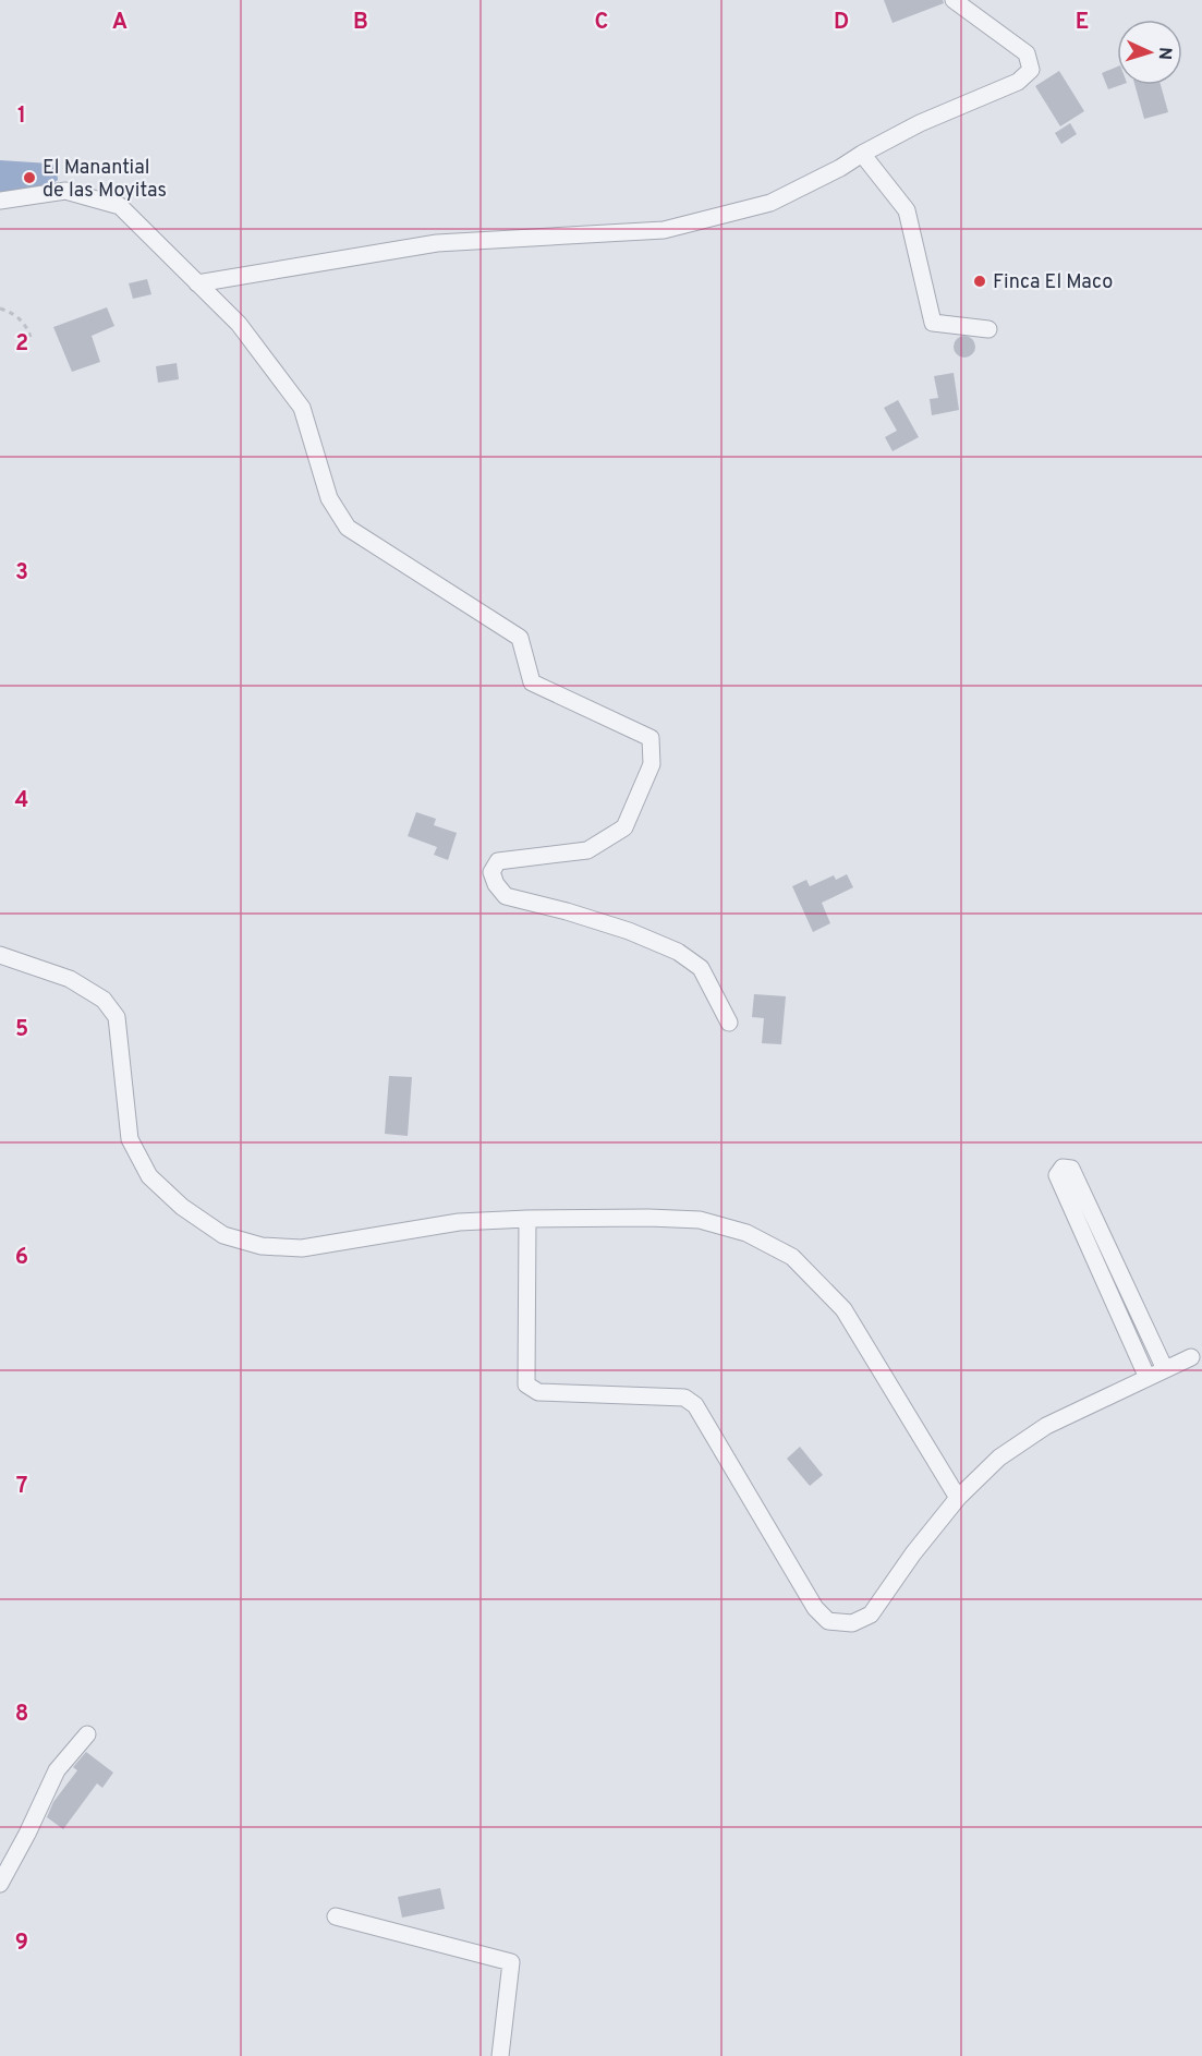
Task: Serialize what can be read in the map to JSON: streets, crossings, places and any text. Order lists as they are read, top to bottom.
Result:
{
  "places": ["El Manantial de las Moyitas", "Finca El Maco"],
  "north": "right",
  "grid": {
    "columns": [
      "A",
      "B",
      "C",
      "D",
      "E"
    ],
    "rows": [
      "1",
      "2",
      "3",
      "4",
      "5",
      "6",
      "7",
      "8",
      "9"
    ]
  }
}
